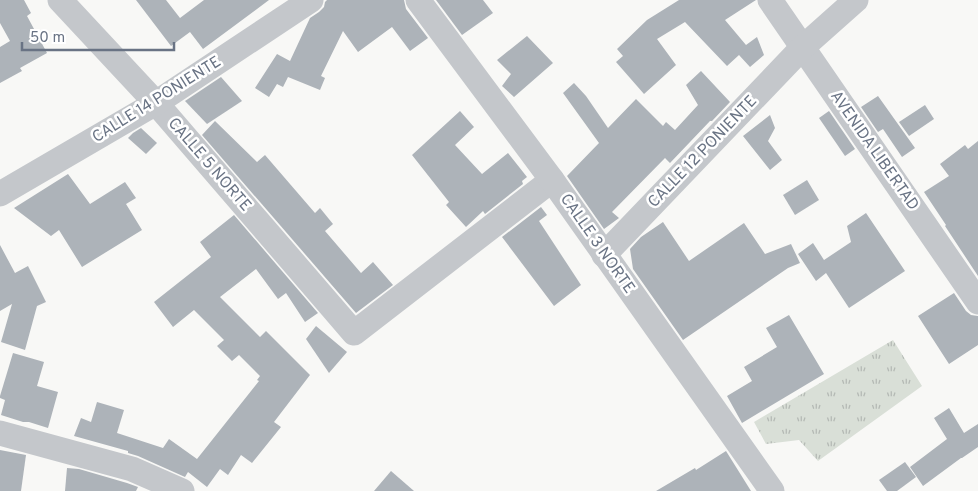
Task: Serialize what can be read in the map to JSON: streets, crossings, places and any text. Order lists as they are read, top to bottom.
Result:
{
  "streets": {
    "street": [
      "CALLE 14 PONIENTE",
      "AVENIDA LIBERTAD",
      "CALLE 12 PONIENTE",
      "CALLE 5 NORTE",
      "CALLE 3 NORTE"
    ]
  },
  "crossings": [
    ["CALLE 14 PONIENTE", "CALLE 5 NORTE"],
    ["AVENIDA LIBERTAD", "CALLE 12 PONIENTE"],
    ["CALLE 12 PONIENTE", "CALLE 3 NORTE"],
    ["CALLE 5 NORTE", "CALLE 3 NORTE"]
  ],
  "scale_bar": "50 m"
}
